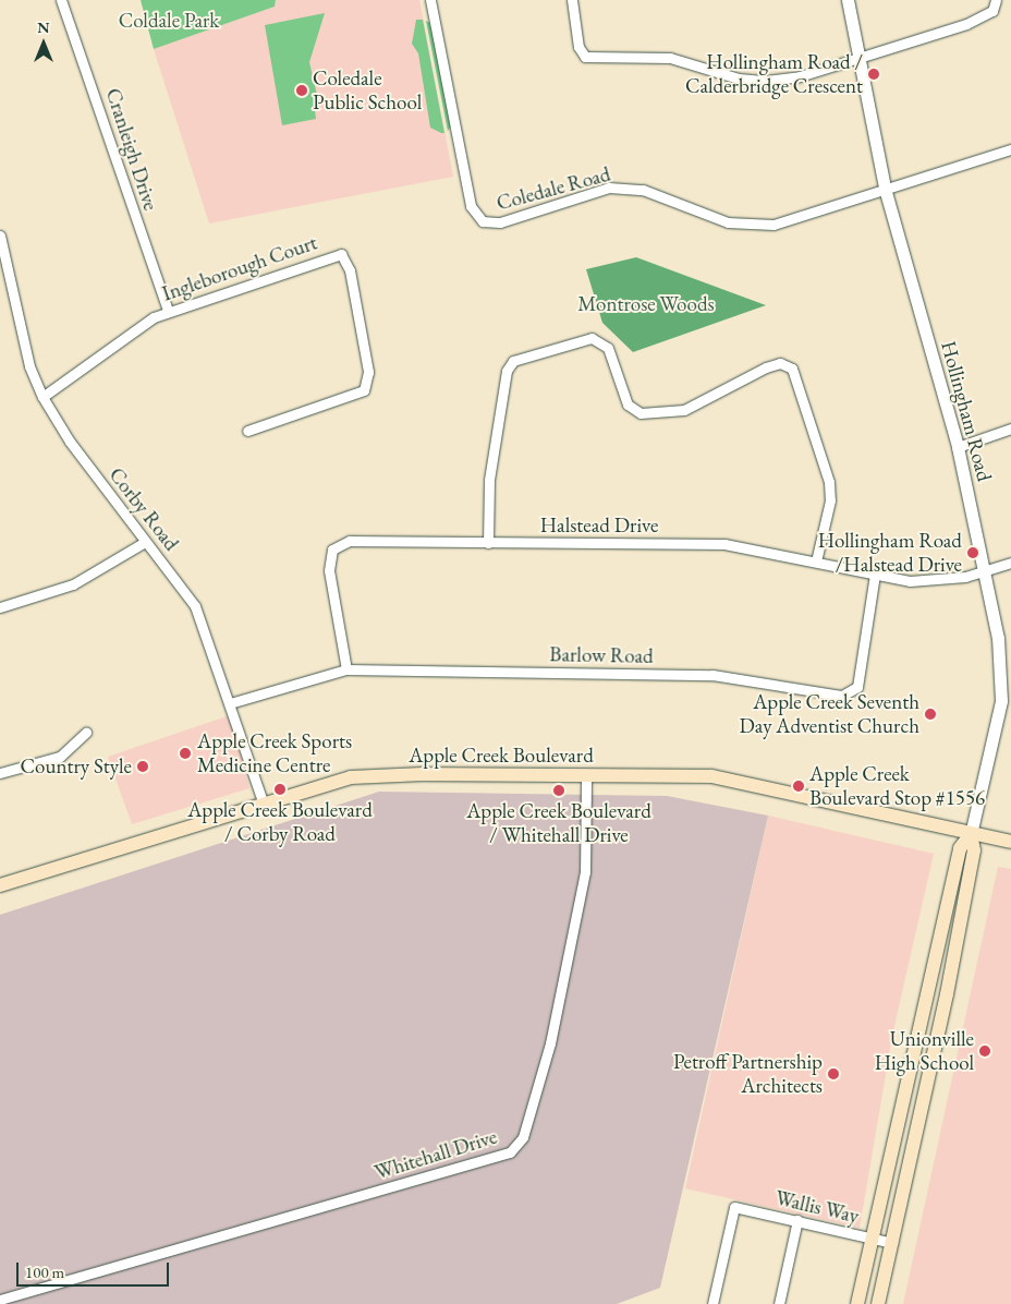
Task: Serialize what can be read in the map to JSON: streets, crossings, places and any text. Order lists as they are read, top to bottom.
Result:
{
  "streets": {
    "main road": ["Apple Creek Boulevard"],
    "street": [
      "Cranleigh Drive",
      "Coledale Road",
      "Ingleborough Court",
      "Hollingham Road",
      "Corby Road",
      "Halstead Drive",
      "Barlow Road",
      "Whitehall Drive",
      "Wallis Way"
    ]
  },
  "crossings": [
    ["Cranleigh Drive", "Ingleborough Court"],
    ["Coledale Road", "Hollingham Road"],
    ["Ingleborough Court", "Corby Road"],
    ["Hollingham Road", "Halstead Drive"],
    ["Hollingham Road", "Apple Creek Boulevard"],
    ["Corby Road", "Barlow Road"],
    ["Corby Road", "Apple Creek Boulevard"],
    ["Halstead Drive", "Barlow Road"],
    ["Apple Creek Boulevard", "Whitehall Drive"]
  ],
  "parks": ["Coldale Park", "Montrose Woods"],
  "places": [
    "Hollingham Road / Calderbridge Crescent",
    "Coledale Public School",
    "Hollingham Road /Halstead Drive",
    "Apple Creek Seventh Day Adventist Church",
    "Apple Creek Sports Medicine Centre",
    "Country Style",
    "Apple Creek Boulevard Stop #1556",
    "Apple Creek Boulevard / Corby Road",
    "Apple Creek Boulevard / Whitehall Drive",
    "Unionville High School",
    "Petroff Partnership Architects"
  ],
  "scale_bar": "100 m",
  "north": "top"
}
